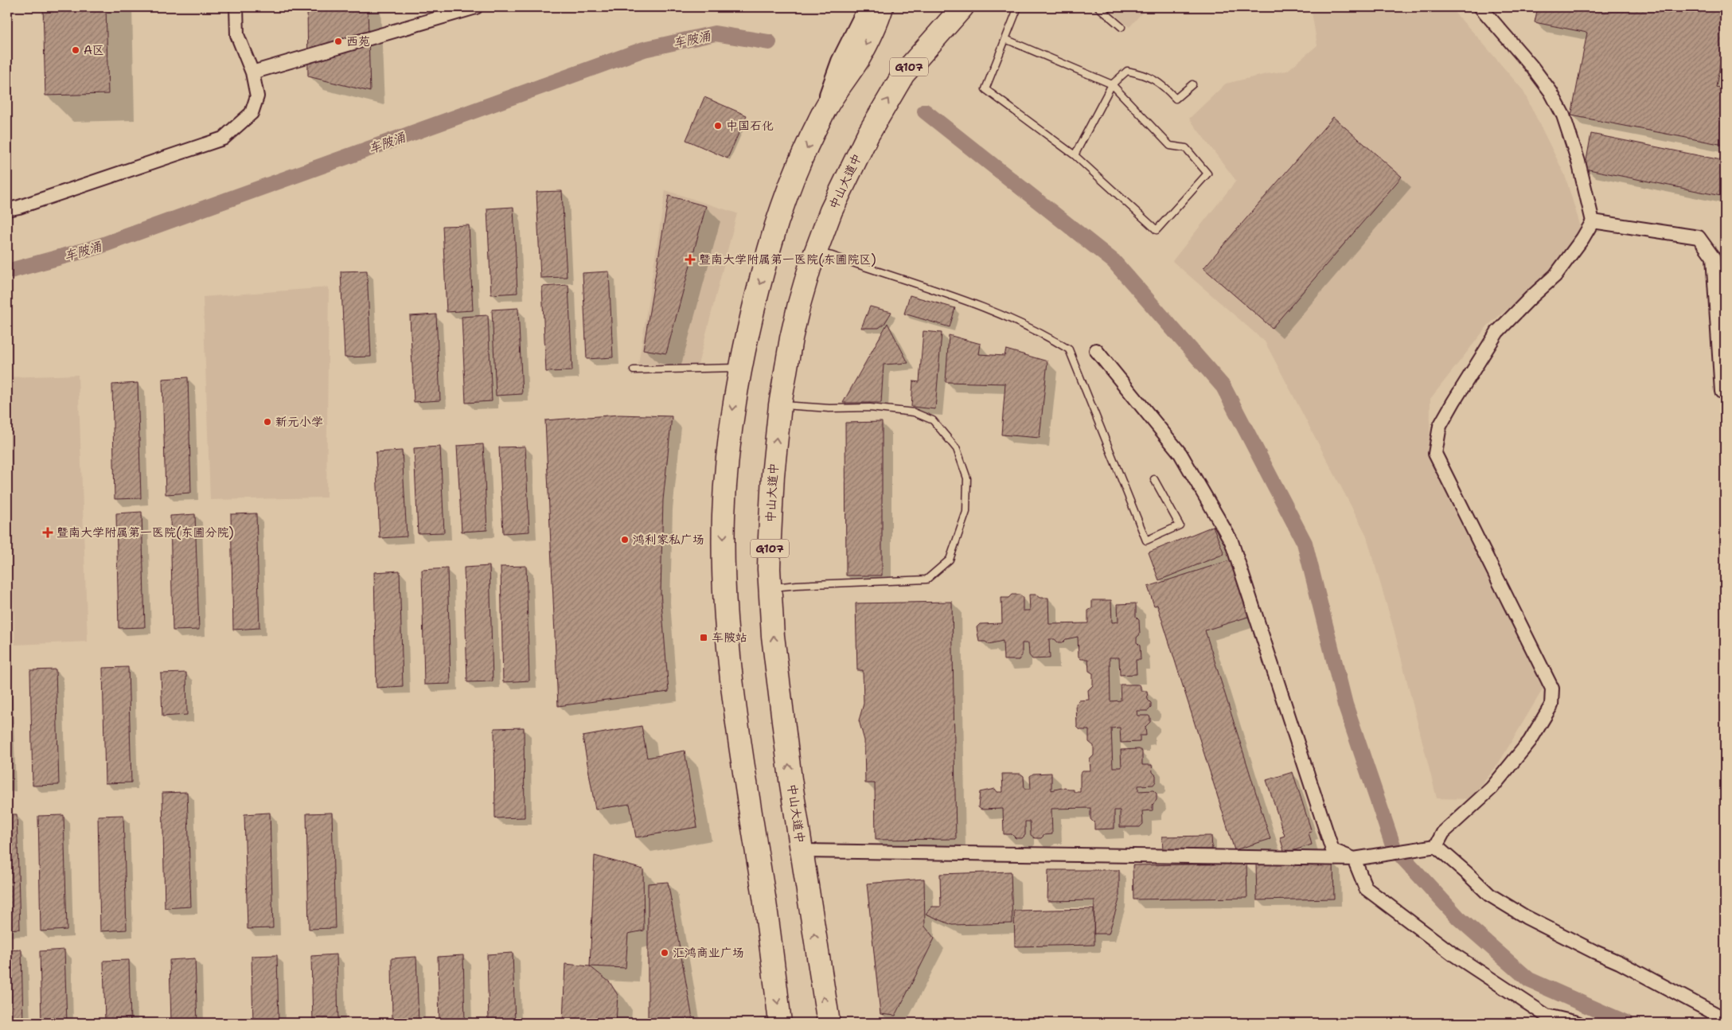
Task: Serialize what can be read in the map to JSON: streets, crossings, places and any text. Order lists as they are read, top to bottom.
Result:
{
  "streets": {
    "highway": ["G107", "中山大道中"]
  },
  "water": ["车陂涌"],
  "places": {
    "other": [
      "西苑",
      "A区",
      "中国石化",
      "新元小学",
      "鸿利家私广场",
      "汇鸿商业广场"
    ],
    "health": ["暨南大学附属第一医院(东圃院区)", "暨南大学附属第一医院(东圃分院)"],
    "transit": ["车陂站"]
  }
}
